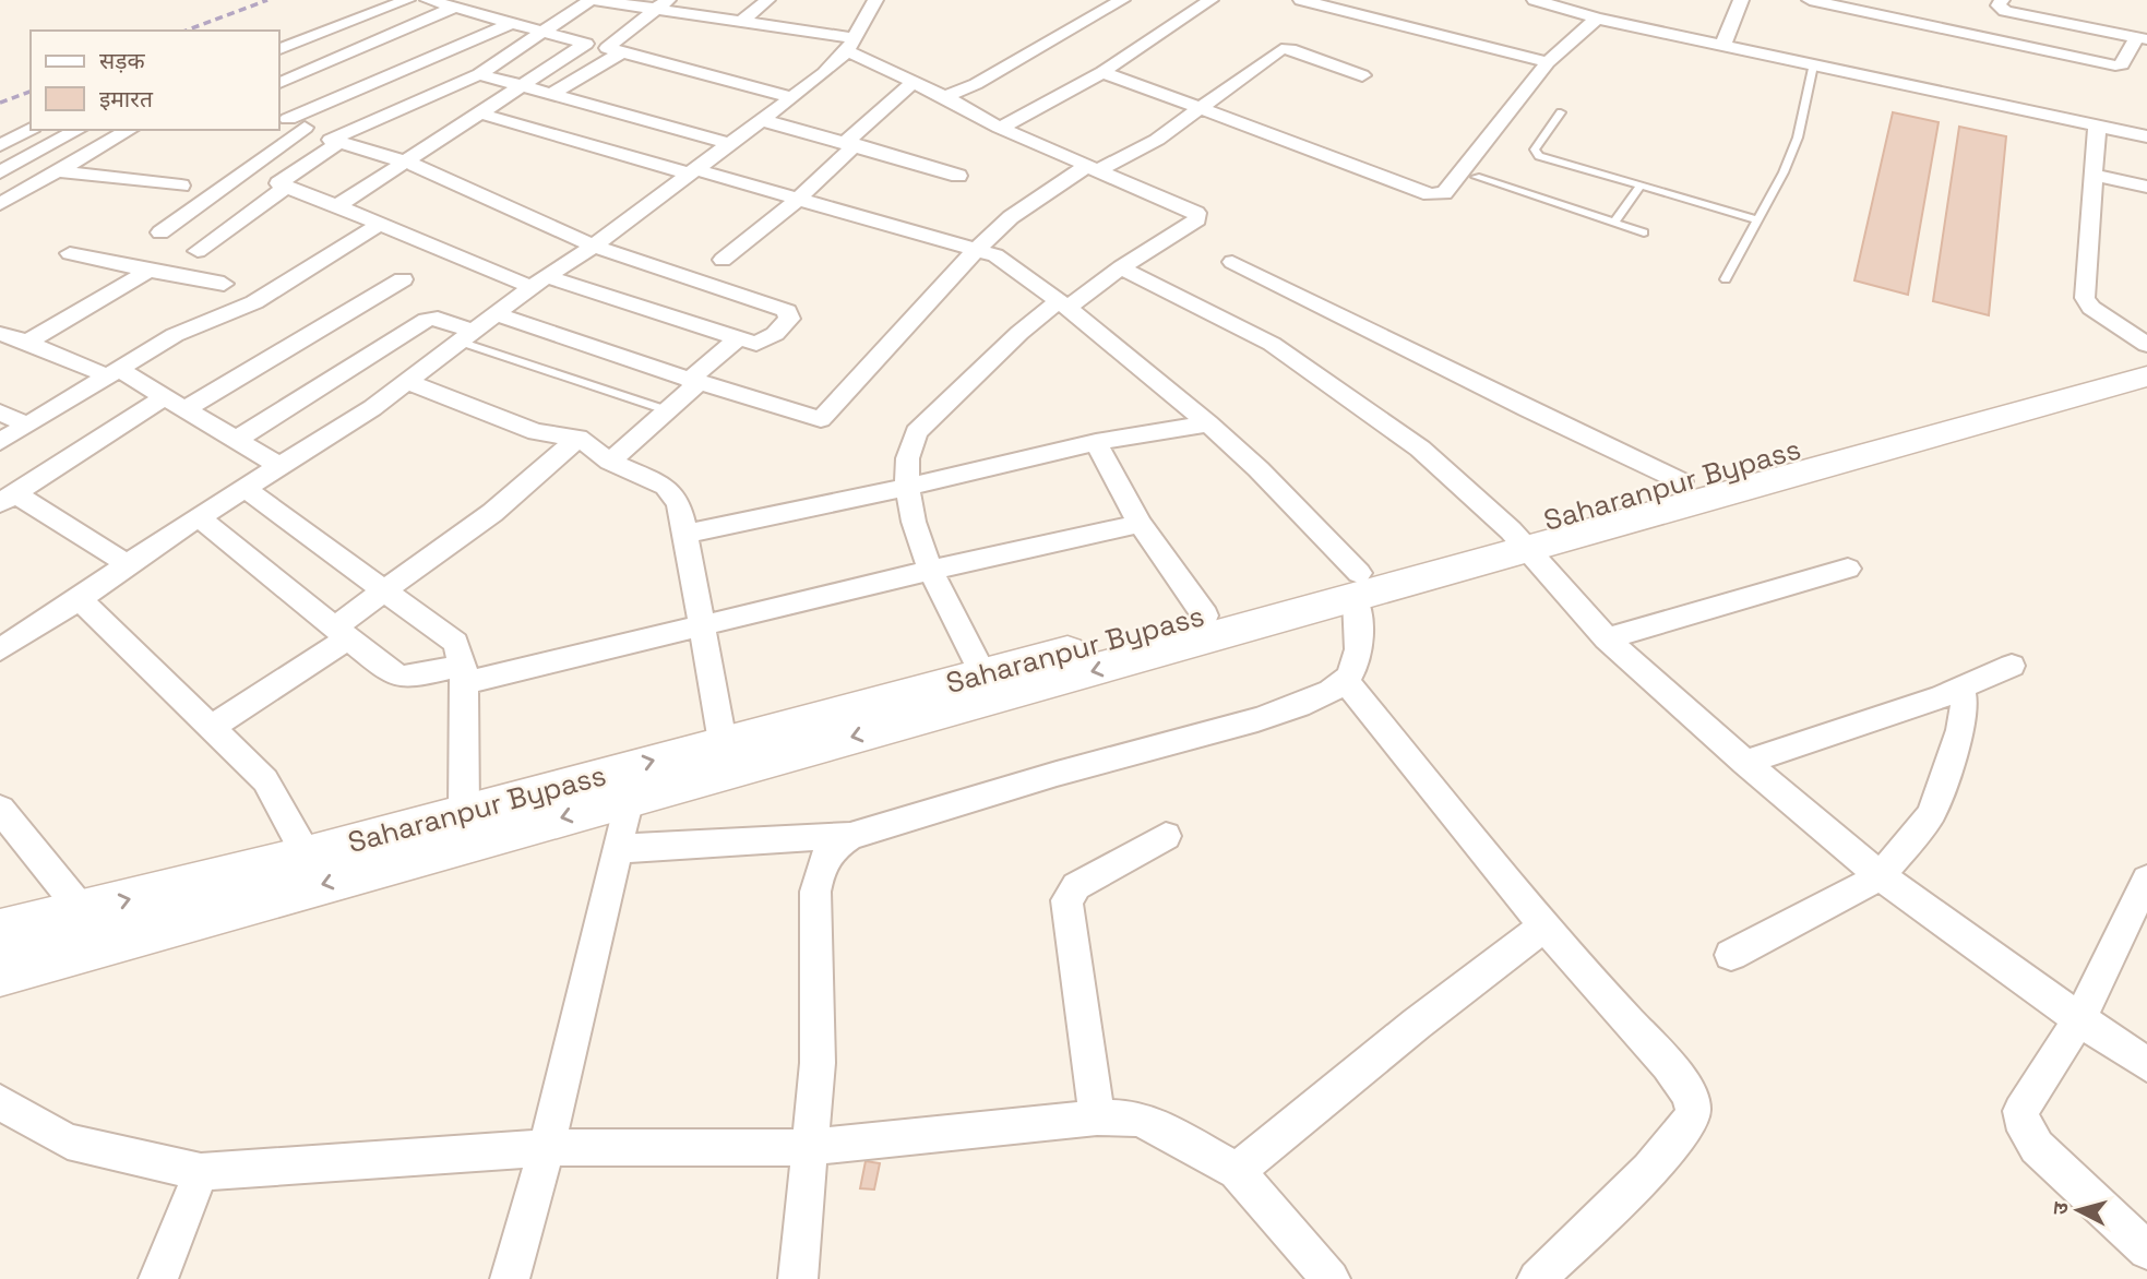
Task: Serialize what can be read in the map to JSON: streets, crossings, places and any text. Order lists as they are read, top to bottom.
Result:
{
  "streets": {
    "main road": ["Saharanpur Bypass"]
  },
  "legend": ["सड़क", "इमारत"],
  "north": "left"
}
